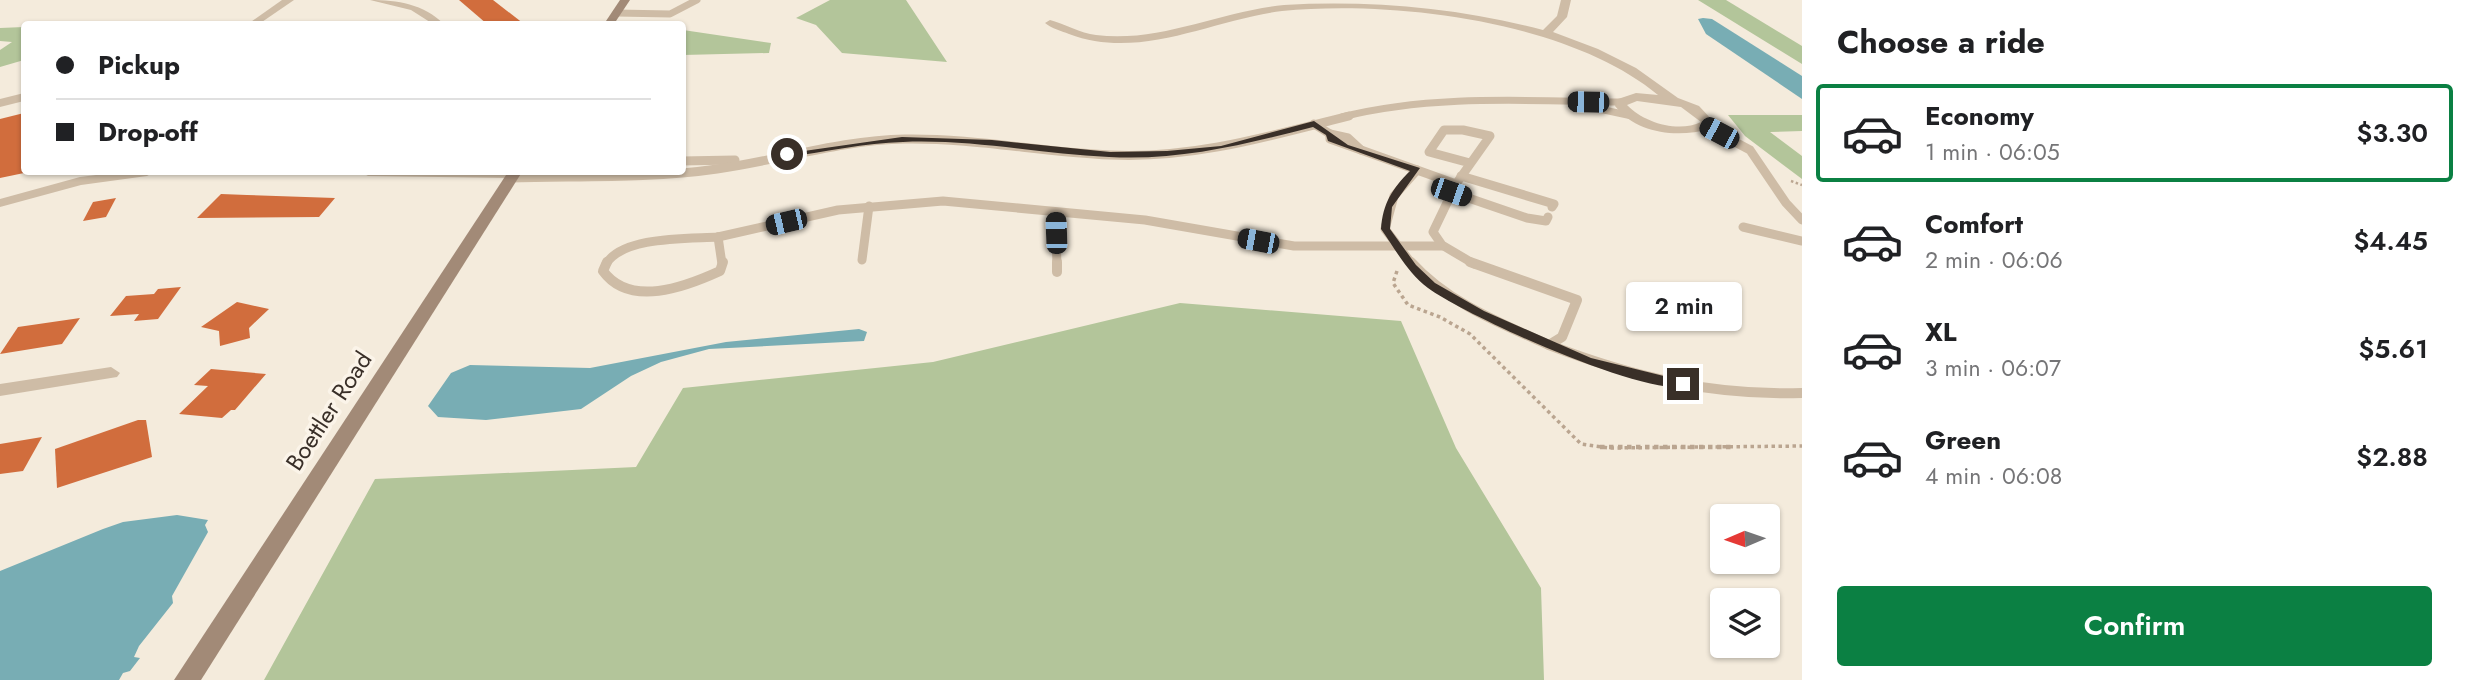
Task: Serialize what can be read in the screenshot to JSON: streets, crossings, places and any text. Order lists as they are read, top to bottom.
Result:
{
  "streets": {
    "street": ["Boettler Road"]
  },
  "north": "left",
  "page": {
    "heading": "Choose a ride",
    "banner": ["Pickup", "Drop-off"],
    "list": [
      {
        "name": "Economy",
        "note": "1 min · 06:05",
        "value": "$3.30"
      },
      {
        "name": "Comfort",
        "note": "2 min · 06:06",
        "value": "$4.45"
      },
      {
        "name": "XL",
        "note": "3 min · 06:07",
        "value": "$5.61"
      },
      {
        "name": "Green",
        "note": "4 min · 06:08",
        "value": "$2.88"
      }
    ],
    "bubble": "2 min",
    "buttons": "Confirm"
  }
}
